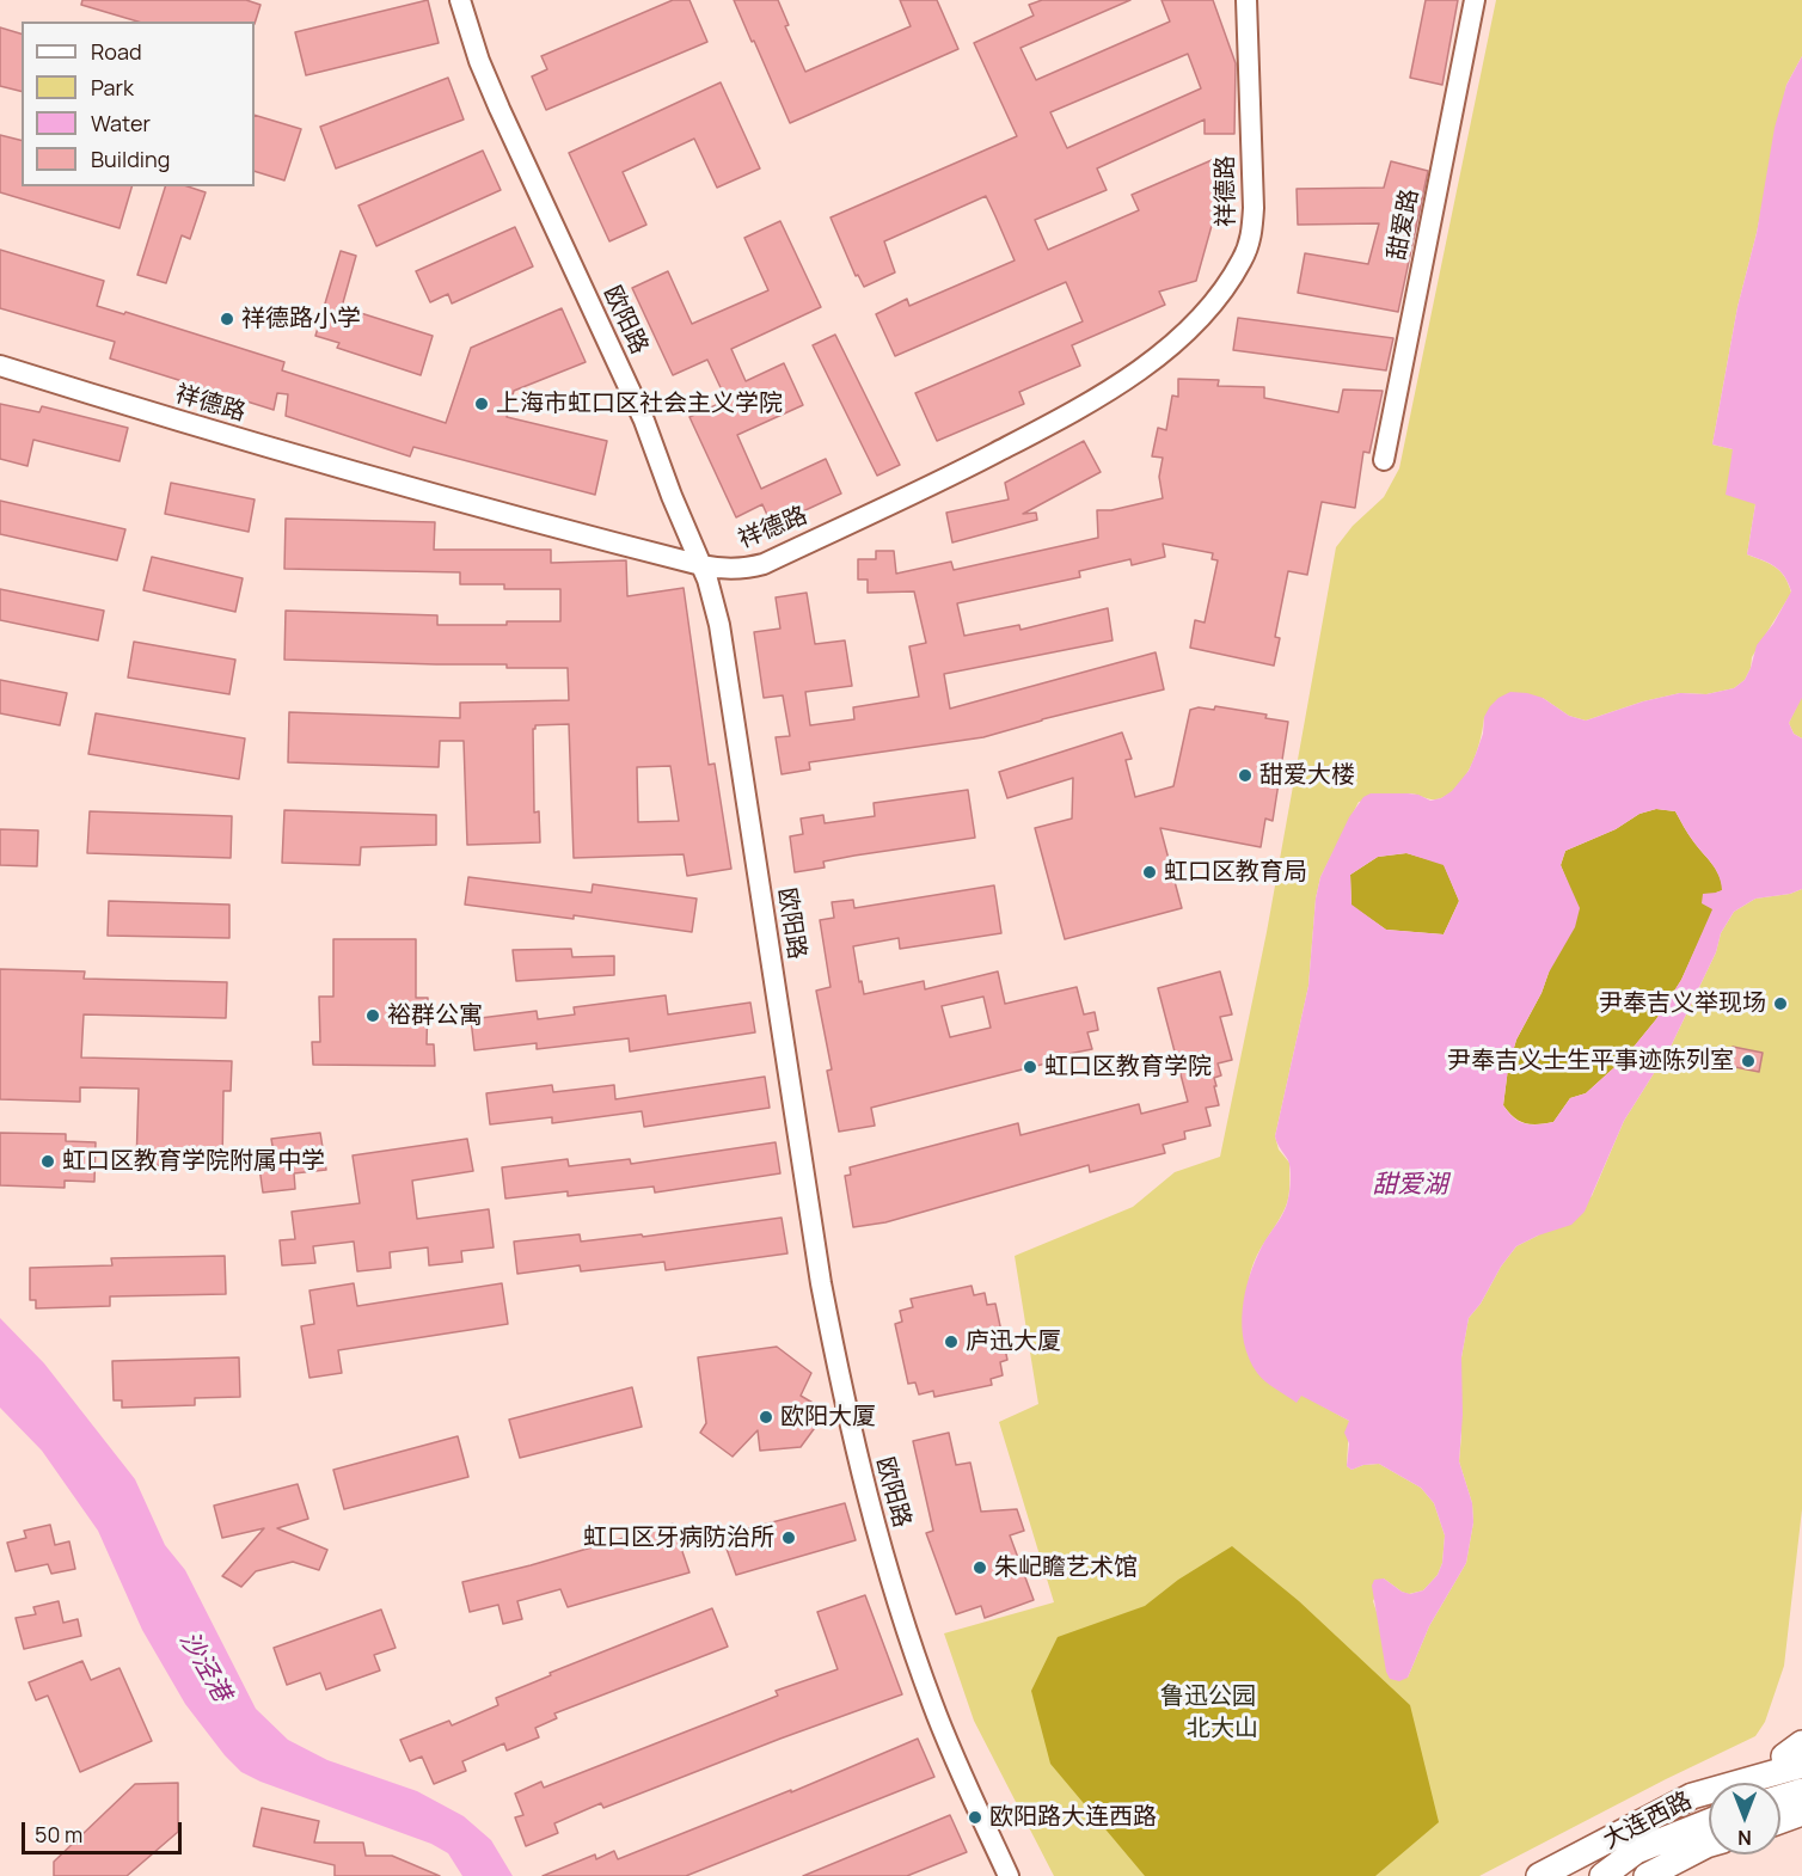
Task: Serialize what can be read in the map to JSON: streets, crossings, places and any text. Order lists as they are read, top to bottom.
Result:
{
  "streets": {
    "main road": ["大连西路"],
    "street": ["祥德路", "甜爱路", "欧阳路"]
  },
  "crossings": [
    ["祥德路", "欧阳路"]
  ],
  "water": ["甜爱湖", "沙泾港"],
  "parks": ["鲁迅公园", "北大山"],
  "places": [
    "祥德路小学",
    "上海市虹口区社会主义学院",
    "甜爱大楼",
    "虹口区教育局",
    "尹奉吉义举现场",
    "裕群公寓",
    "尹奉吉义士生平事迹陈列室",
    "虹口区教育学院",
    "虹口区教育学院附属中学",
    "庐迅大厦",
    "欧阳大厦",
    "虹口区牙病防治所",
    "朱屺瞻艺术馆",
    "欧阳路大连西路"
  ],
  "legend": [
    "Road",
    "Park",
    "Water",
    "Building"
  ],
  "scale_bar": "50 m",
  "north": "bottom"
}
